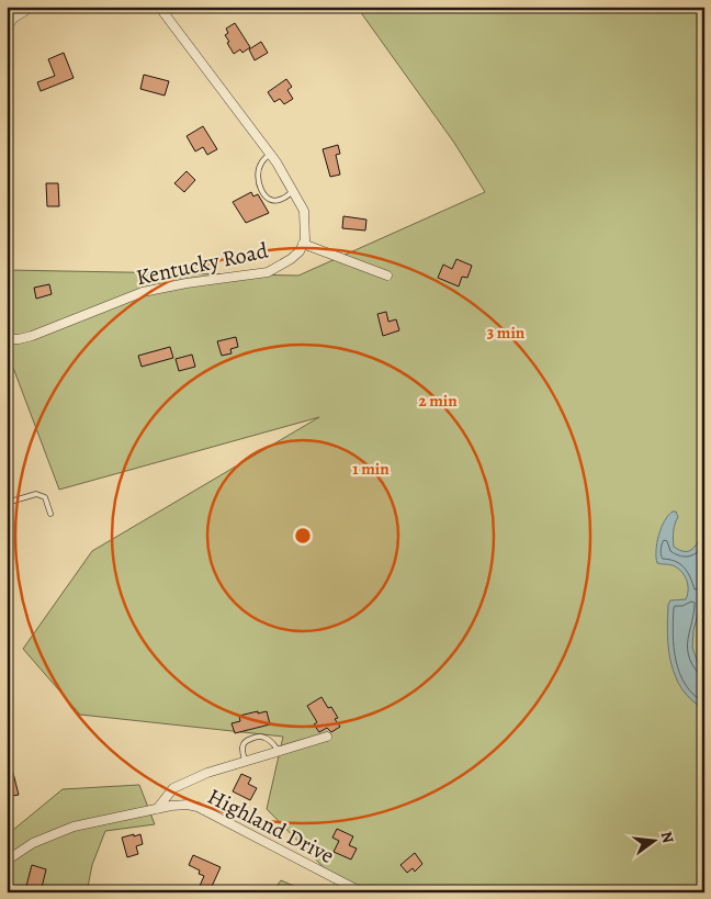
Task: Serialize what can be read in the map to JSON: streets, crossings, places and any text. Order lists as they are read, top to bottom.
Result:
{
  "streets": {
    "street": ["Kentucky Road", "Highland Drive"]
  },
  "north": "right",
  "rings": ["3 min", "2 min", "1 min"]
}
